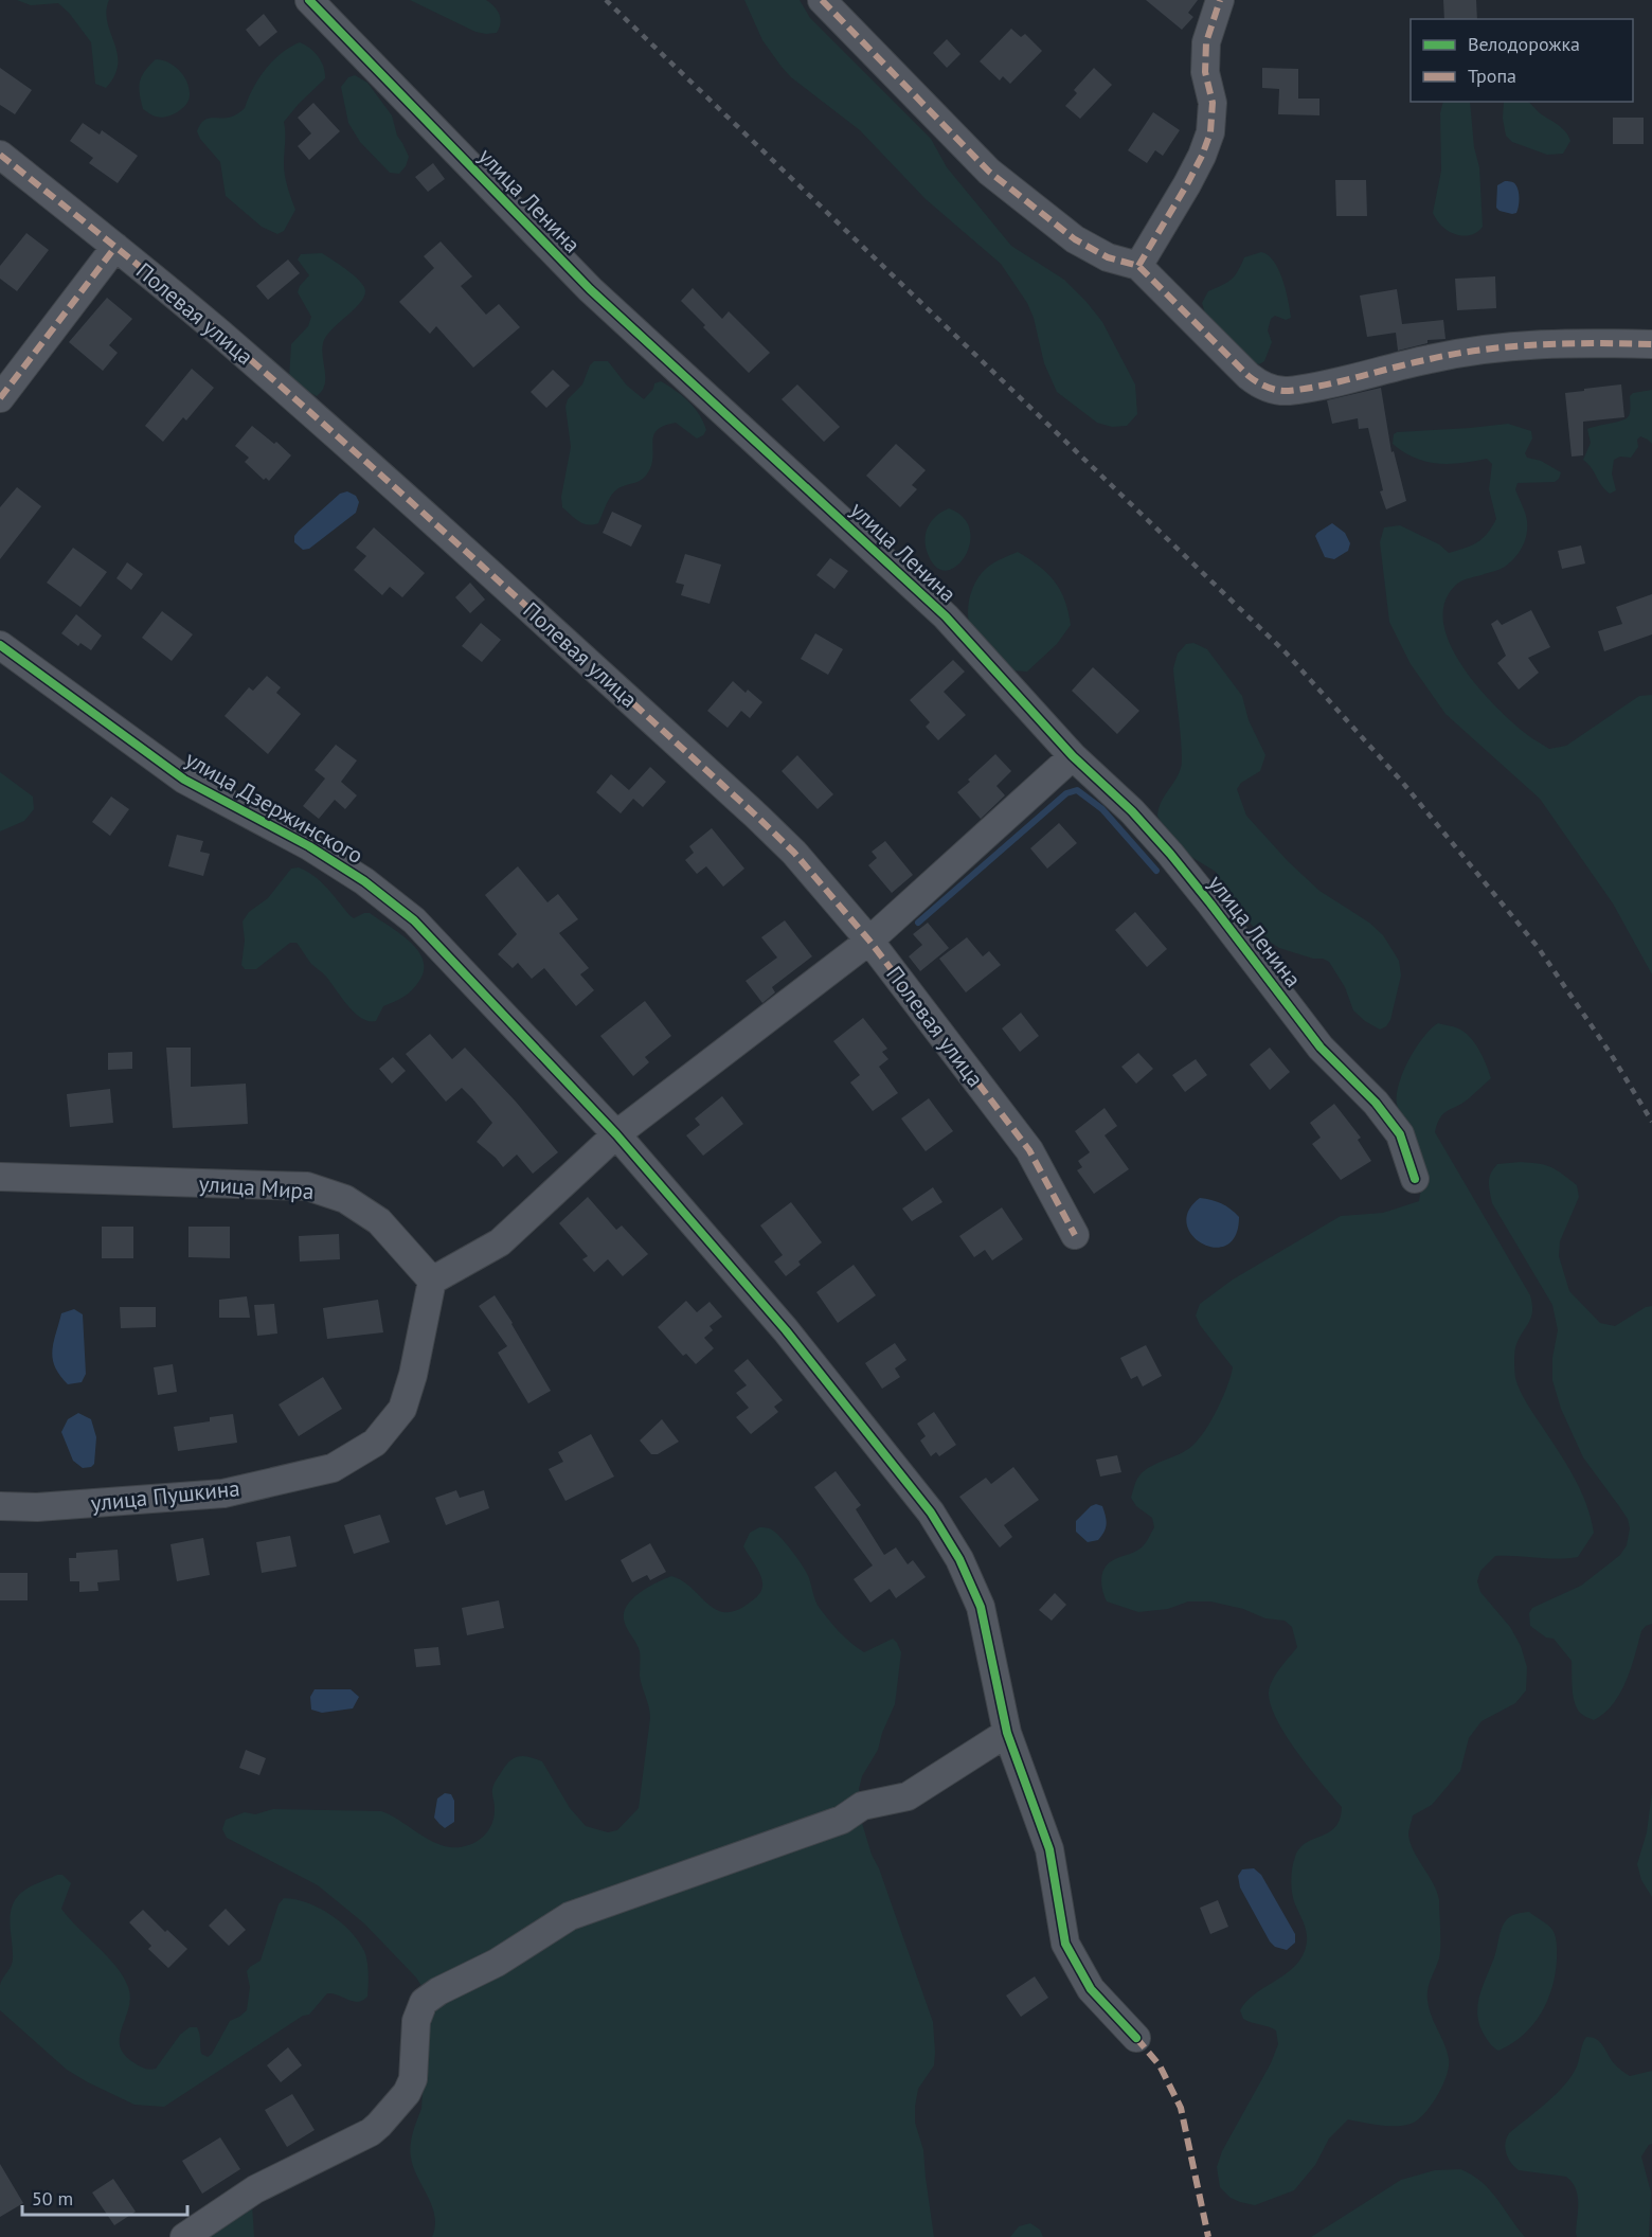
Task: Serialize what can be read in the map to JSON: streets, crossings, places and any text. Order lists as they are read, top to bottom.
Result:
{
  "streets": {
    "street": [
      "улица Ленина",
      "Полевая улица",
      "улица Дзержинского",
      "улица Мира",
      "улица Пушкина"
    ]
  },
  "crossings": [
    ["улица Мира", "улица Пушкина"]
  ],
  "legend": ["Велодорожка", "Тропа"],
  "scale_bar": "50 m"
}
